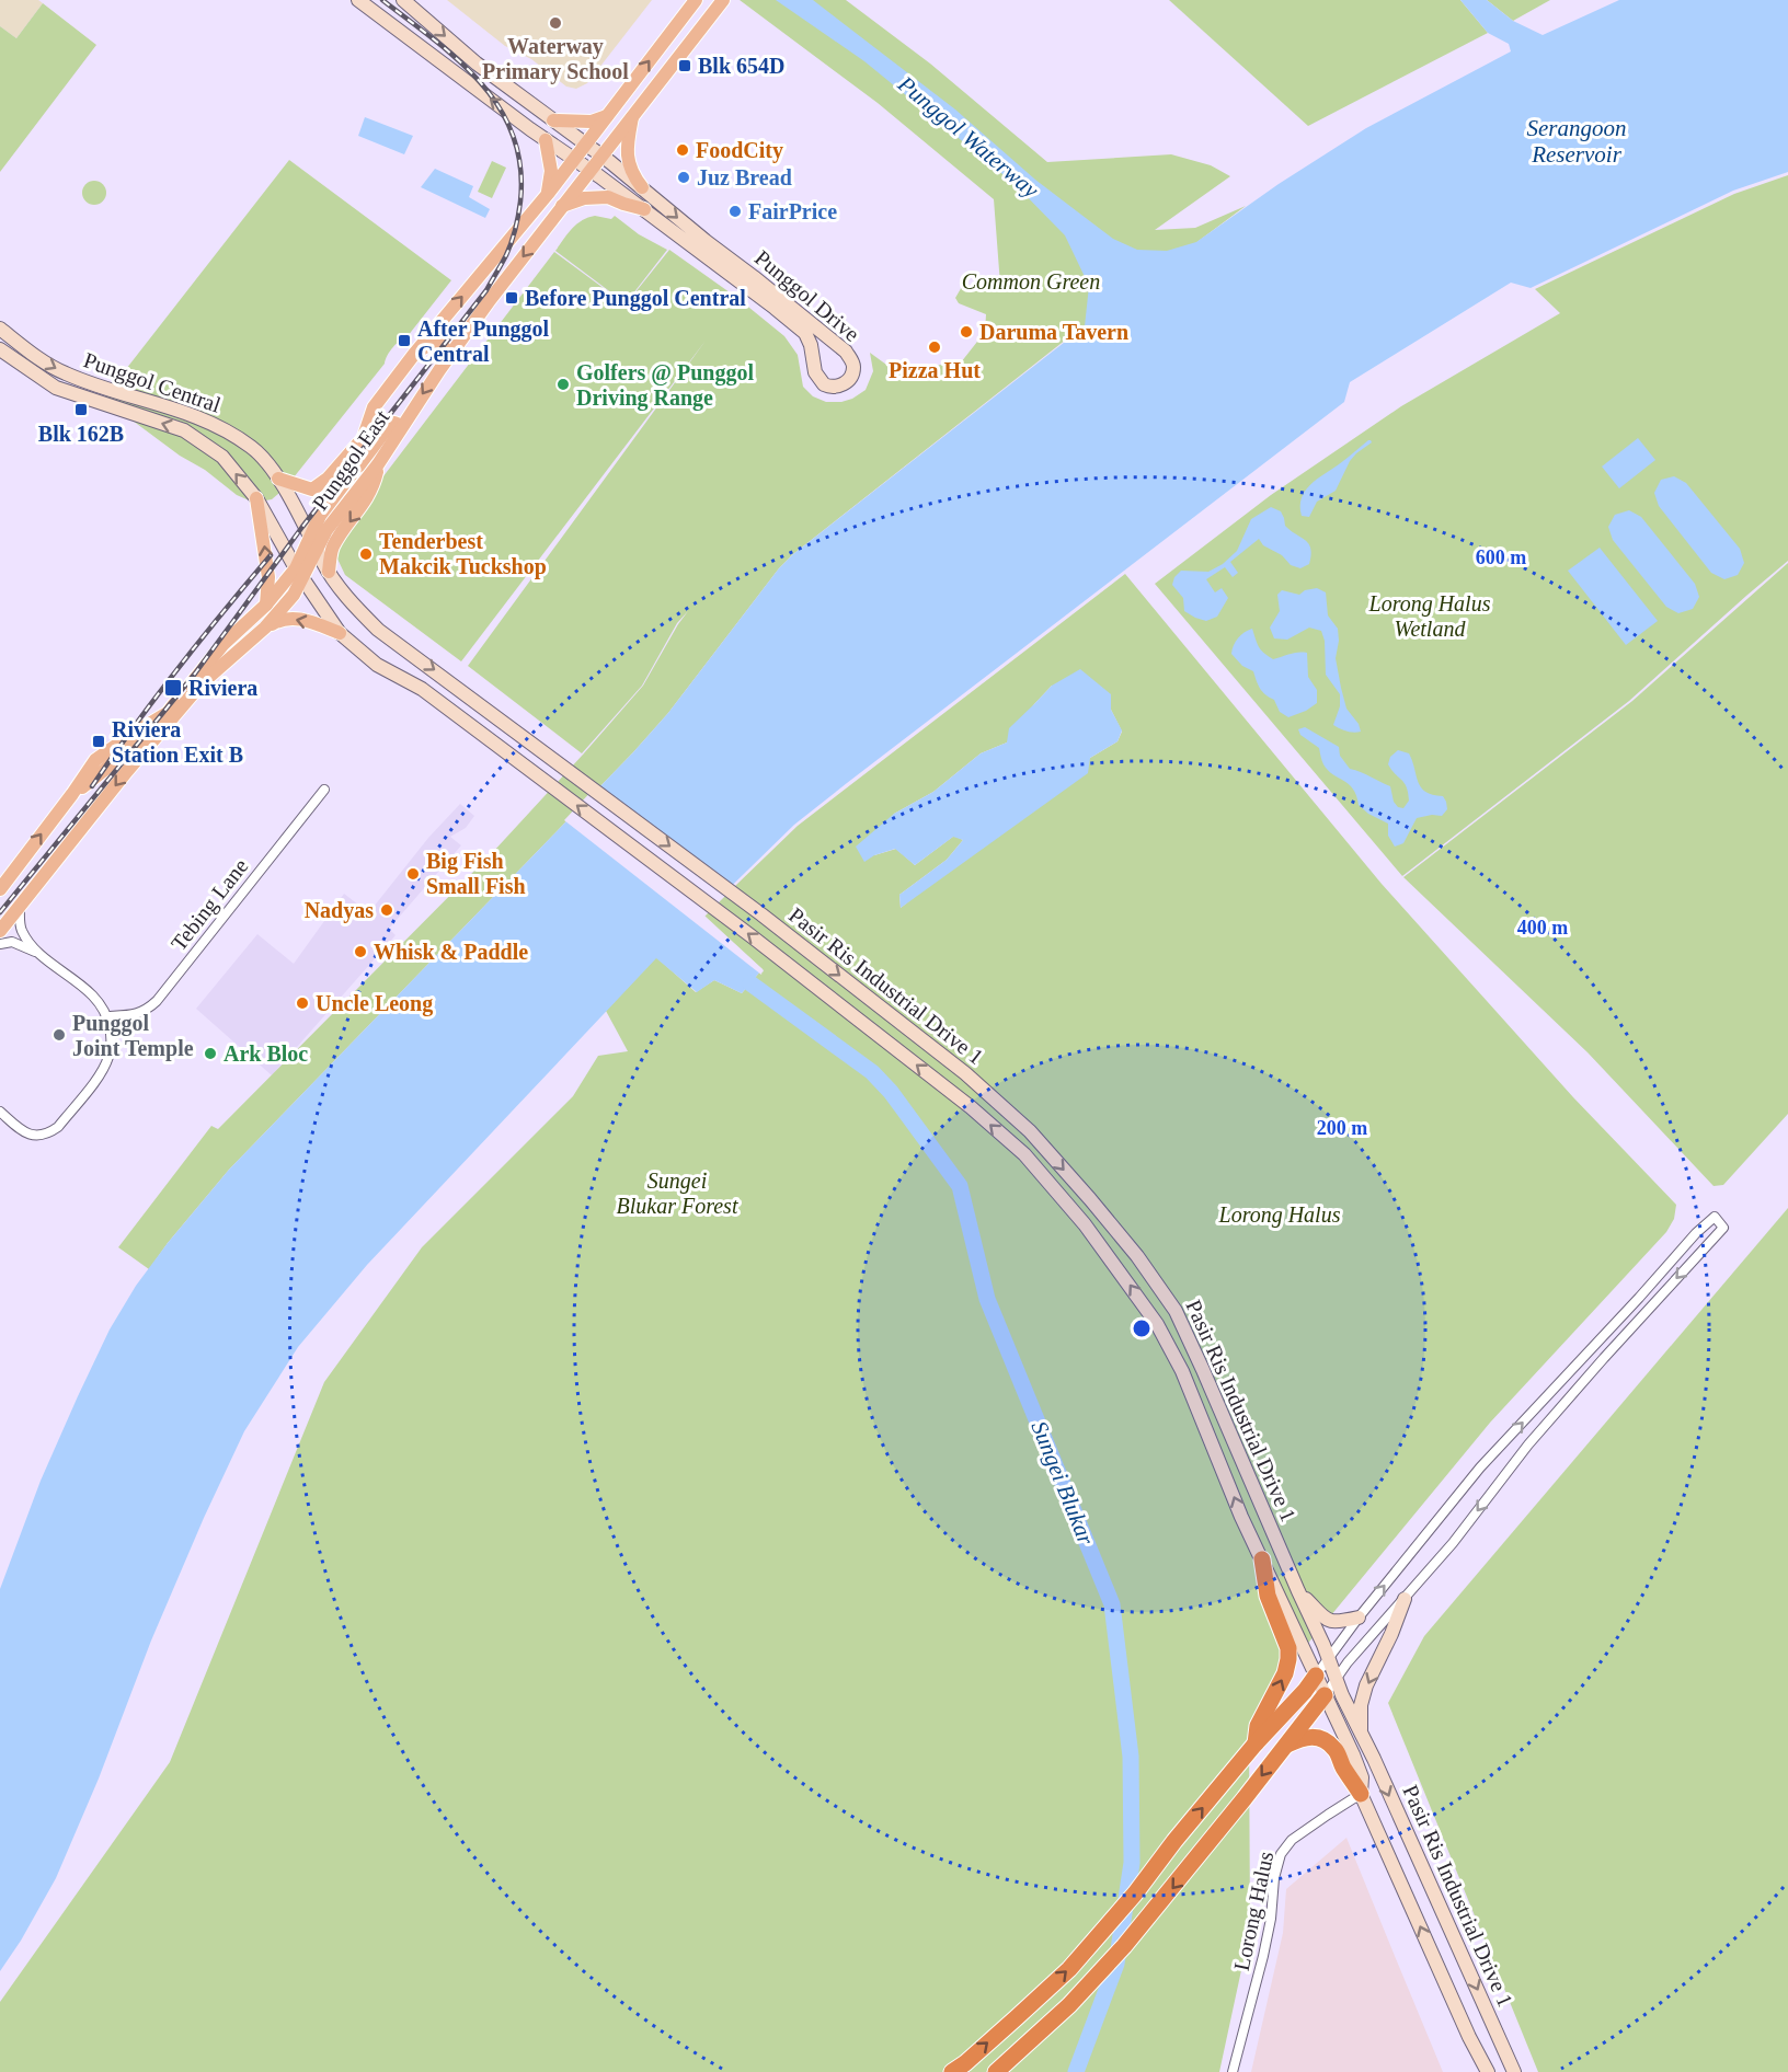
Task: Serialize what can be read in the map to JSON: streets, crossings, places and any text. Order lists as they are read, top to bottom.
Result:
{
  "streets": {
    "main road": [
      "Punggol Drive",
      "Punggol Central",
      "Punggol East",
      "Pasir Ris Industrial Drive 1"
    ],
    "street": ["Tebing Lane", "Lorong Halus"]
  },
  "crossings": [
    ["Punggol Drive", "Punggol East"],
    ["Punggol Central", "Punggol East"],
    ["Punggol Central", "Pasir Ris Industrial Drive 1"],
    ["Pasir Ris Industrial Drive 1", "Lorong Halus"]
  ],
  "water": ["Serangoon Reservoir", "Punggol Waterway", "Sungei Blukar"],
  "parks": [
    "Common Green",
    "Lorong Halus Wetland",
    "Sungei Blukar Forest",
    "Lorong Halus"
  ],
  "places": {
    "other": [
      "Waterway Primary School",
      "FoodCity",
      "Juz Bread",
      "FairPrice",
      "Daruma Tavern",
      "Pizza Hut",
      "Golfers @ Punggol Driving Range",
      "Tenderbest Makcik Tuckshop",
      "Big Fish Small Fish",
      "Nadyas",
      "Whisk & Paddle",
      "Uncle Leong",
      "Punggol Joint Temple",
      "Ark Bloc"
    ],
    "transit": [
      "Blk 654D",
      "Before Punggol Central",
      "After Punggol Central",
      "Blk 162B",
      "Riviera",
      "Riviera Station Exit B"
    ]
  },
  "rings": ["600 m", "400 m", "200 m"]
}
